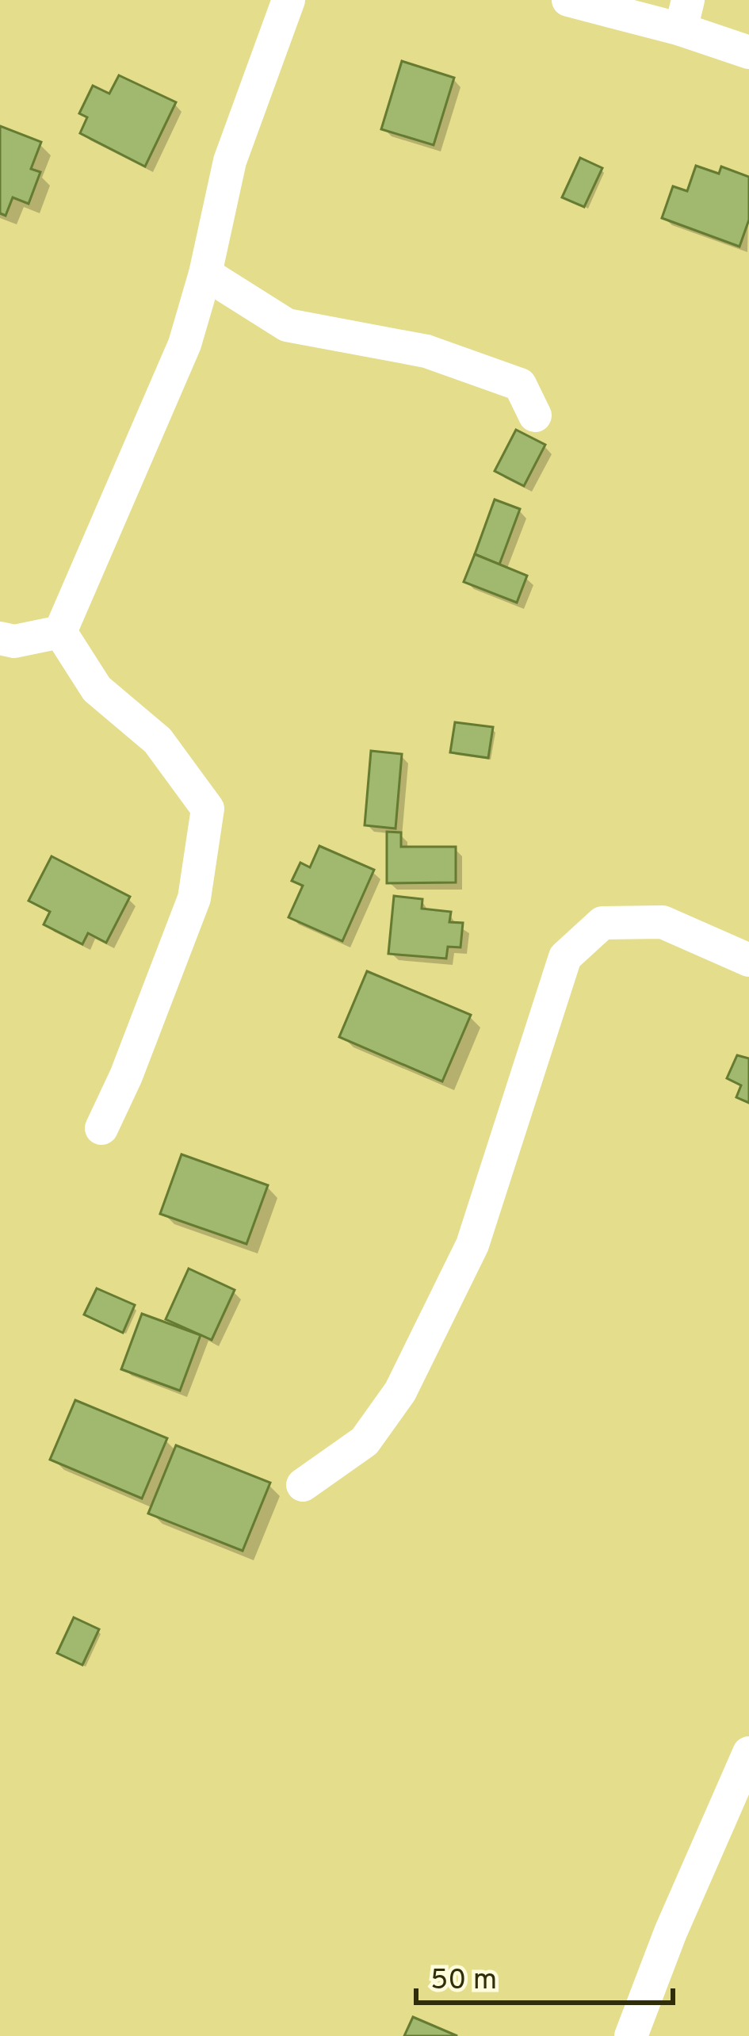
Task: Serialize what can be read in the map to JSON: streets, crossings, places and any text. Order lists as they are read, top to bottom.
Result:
{
  "scale_bar": "50 m"
}
